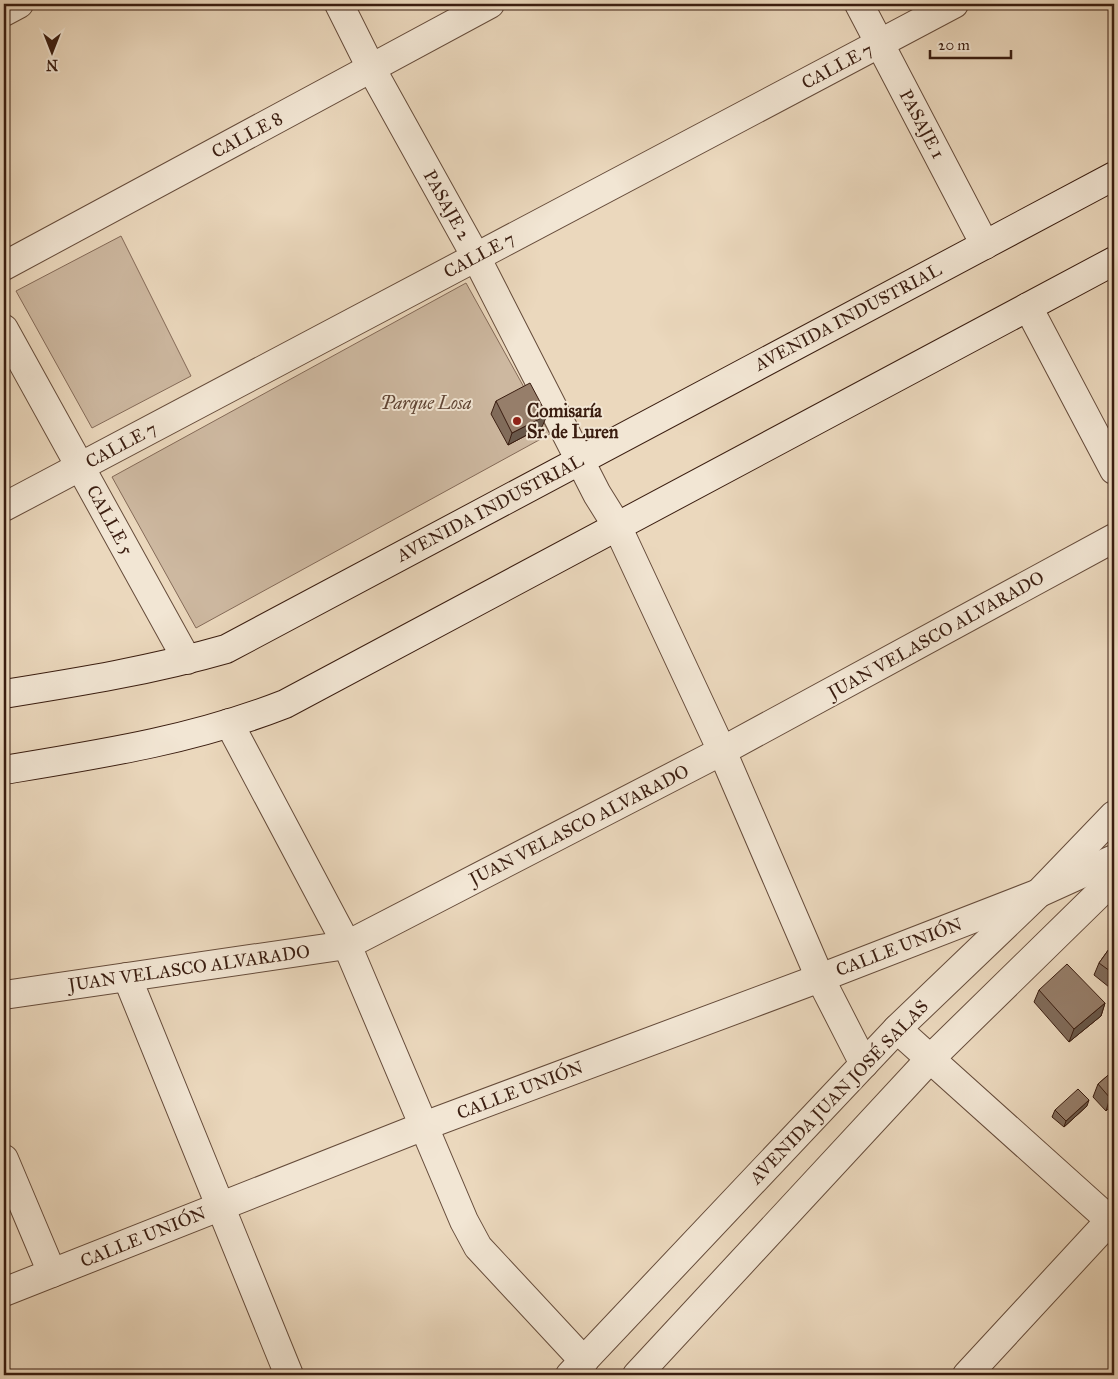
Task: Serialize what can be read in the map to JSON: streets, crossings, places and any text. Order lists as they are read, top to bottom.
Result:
{
  "streets": {
    "street": [
      "CALLE 7",
      "PASAJE 1",
      "CALLE 8",
      "PASAJE 2",
      "AVENIDA INDUSTRIAL",
      "CALLE 5",
      "JUAN VELASCO ALVARADO",
      "CALLE UNIÓN",
      "AVENIDA JUAN JOSÉ SALAS"
    ]
  },
  "crossings": [
    ["CALLE 7", "PASAJE 1"],
    ["CALLE 7", "PASAJE 2"],
    ["CALLE 7", "CALLE 5"],
    ["PASAJE 1", "AVENIDA INDUSTRIAL"],
    ["CALLE 8", "PASAJE 2"],
    ["PASAJE 2", "AVENIDA INDUSTRIAL"],
    ["PASAJE 2", "JUAN VELASCO ALVARADO"],
    ["PASAJE 2", "CALLE UNIÓN"],
    ["PASAJE 2", "AVENIDA JUAN JOSÉ SALAS"],
    ["AVENIDA INDUSTRIAL", "CALLE 5"],
    ["CALLE UNIÓN", "AVENIDA JUAN JOSÉ SALAS"]
  ],
  "parks": ["Parque Losa"],
  "places": ["Comisaría Sr. de Luren"],
  "scale_bar": "20 m",
  "north": "bottom"
}
